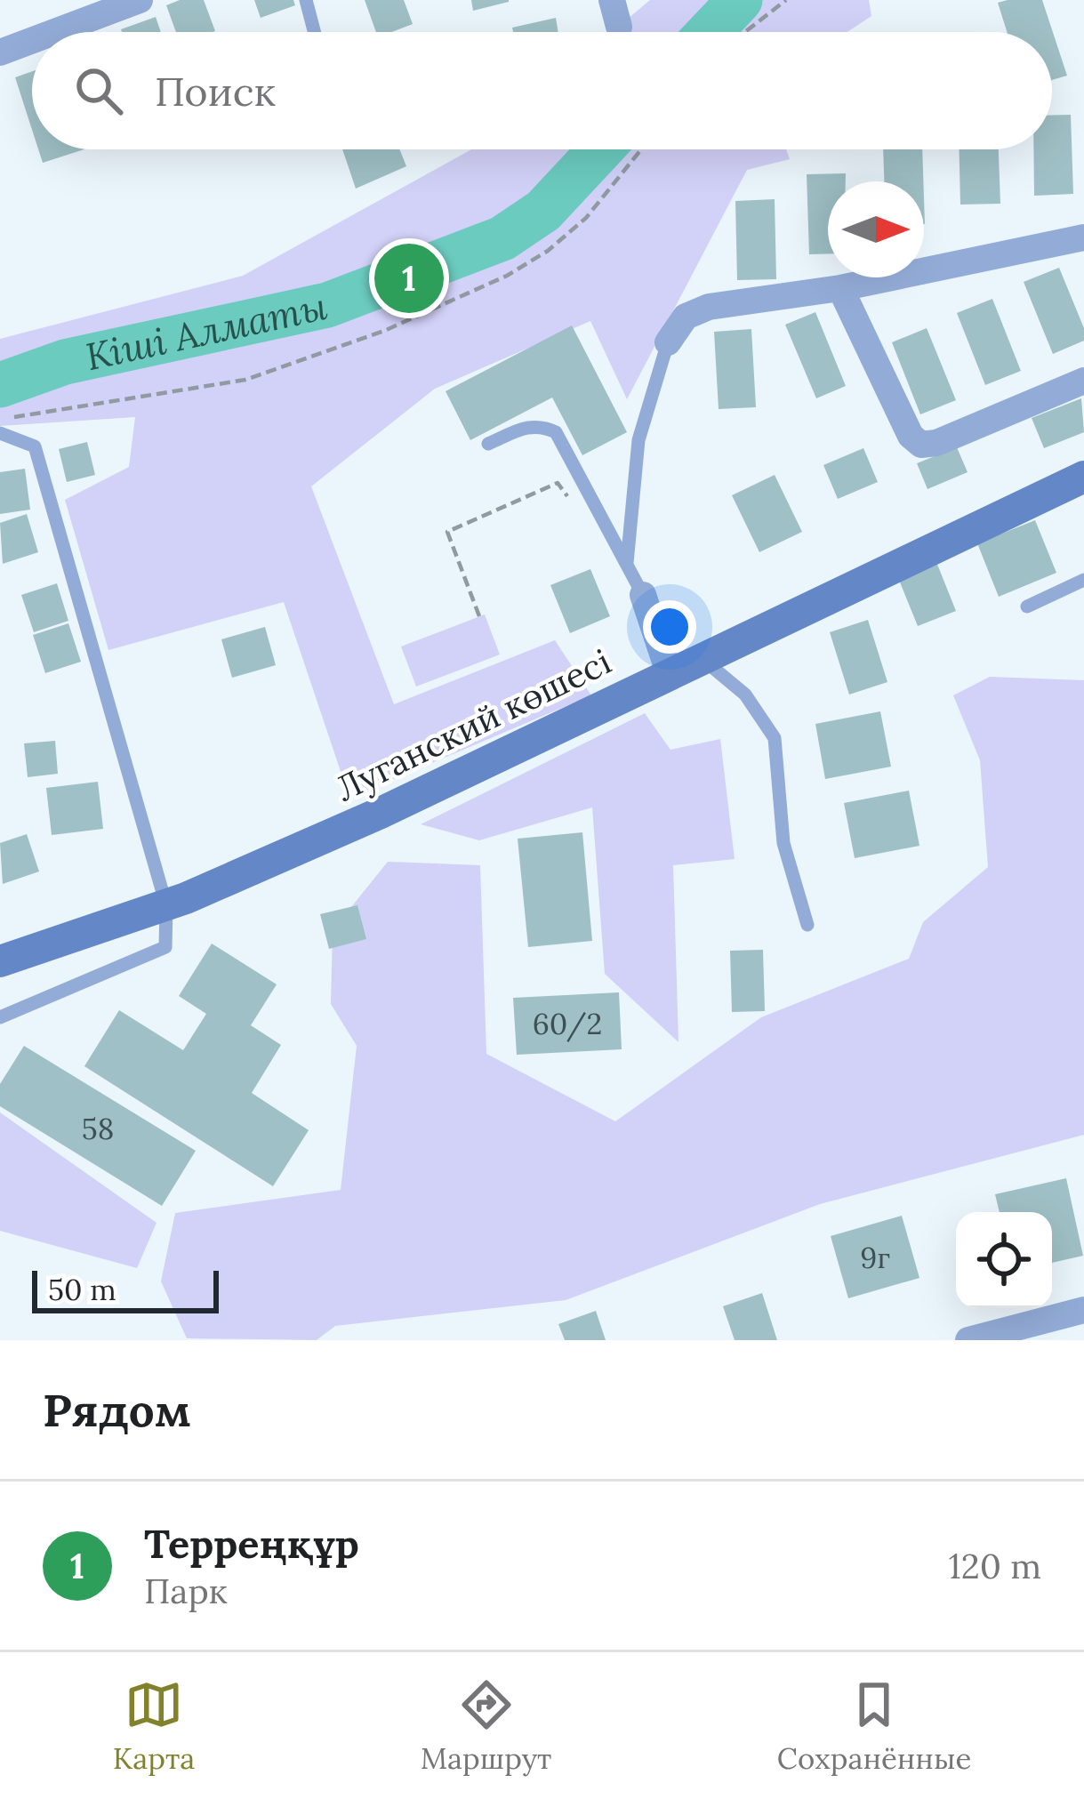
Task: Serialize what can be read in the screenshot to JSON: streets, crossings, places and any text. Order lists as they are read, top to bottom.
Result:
{
  "streets": {
    "street": ["Луганский көшесі"]
  },
  "water": ["Кіші Алматы"],
  "house_numbers": ["60/2", "58", "9г"],
  "scale_bar": "50 m",
  "north": "right",
  "page": {
    "search": "Поиск",
    "pins": "1",
    "scale": "50 m",
    "heading": "Рядом",
    "list": [
      {
        "mark": "1",
        "name": "Терреңқұр",
        "note": "Парк",
        "value": "120 m"
      }
    ],
    "nav": ["Карта", "Маршрут", "Сохранённые"]
  }
}
